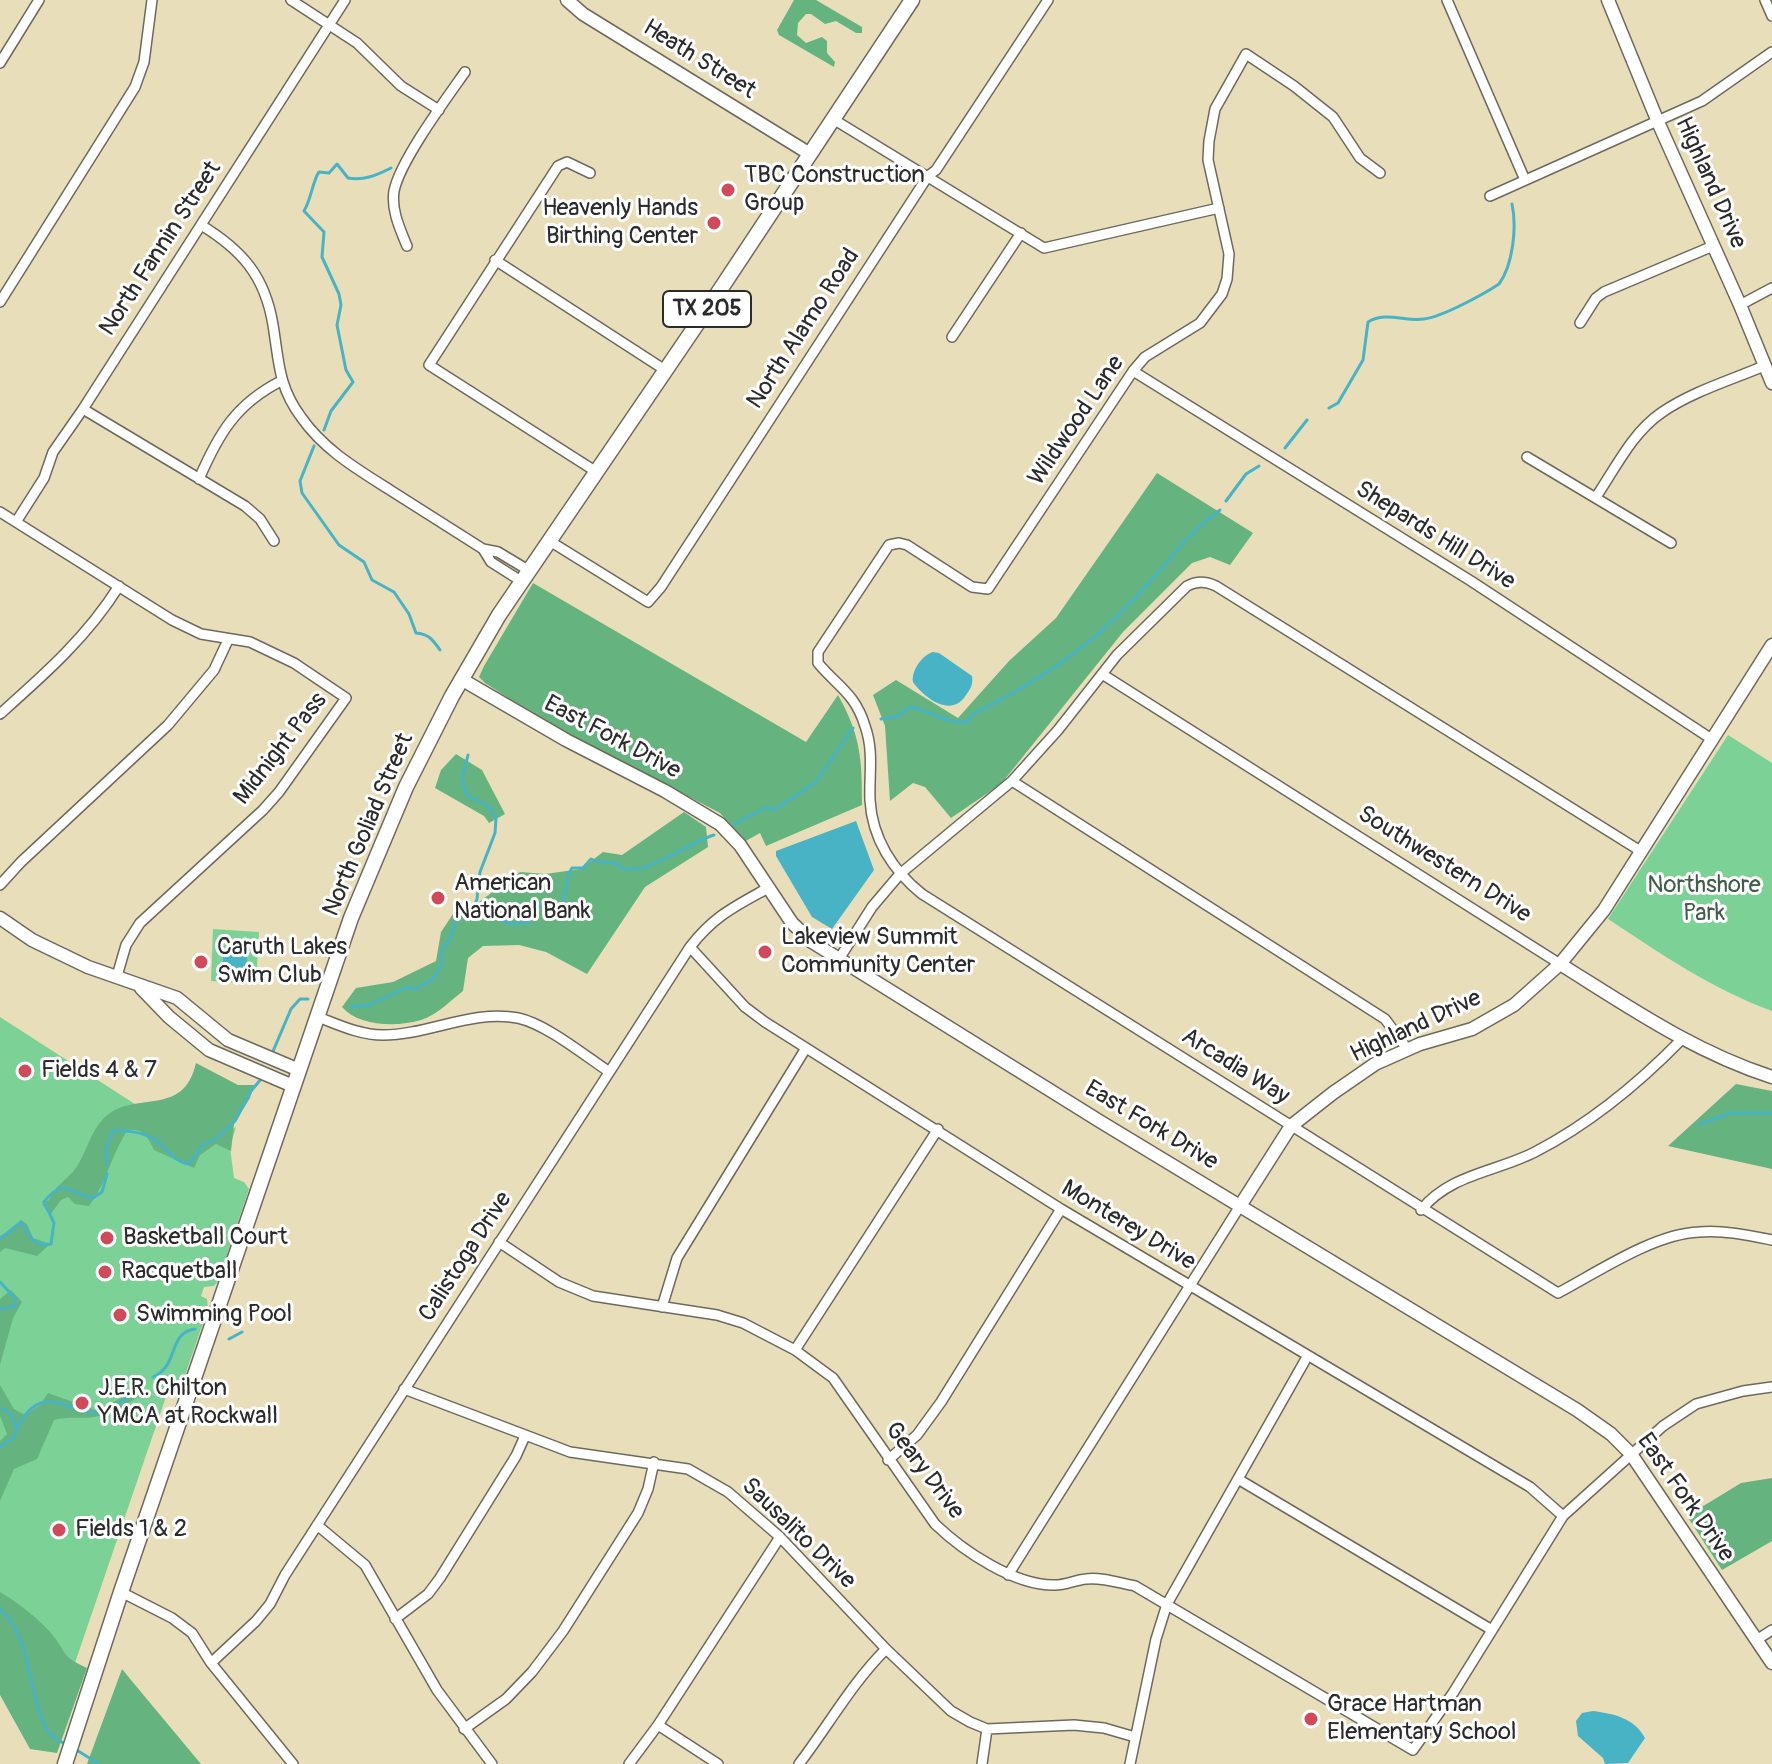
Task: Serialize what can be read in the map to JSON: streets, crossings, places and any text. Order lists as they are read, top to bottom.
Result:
{
  "streets": {
    "main road": ["TX 205", "North Goliad Street"],
    "street": [
      "Heath Street",
      "Highland Drive",
      "North Fannin Street",
      "North Alamo Road",
      "Wildwood Lane",
      "Shepards Hill Drive",
      "East Fork Drive",
      "Midnight Pass",
      "Southwestern Drive",
      "Arcadia Way",
      "Monterey Drive",
      "Calistoga Drive",
      "Geary Drive",
      "Sausalito Drive"
    ]
  },
  "crossings": [
    ["Heath Street", "North Goliad Street"],
    ["Highland Drive", "Shepards Hill Drive"],
    ["Highland Drive", "East Fork Drive"],
    ["Highland Drive", "Southwestern Drive"],
    ["Highland Drive", "Arcadia Way"],
    ["Highland Drive", "Monterey Drive"],
    ["Highland Drive", "Geary Drive"],
    ["North Fannin Street", "Midnight Pass"],
    ["North Alamo Road", "North Goliad Street"],
    ["Wildwood Lane", "Shepards Hill Drive"],
    ["Wildwood Lane", "Arcadia Way"],
    ["East Fork Drive", "North Goliad Street"],
    ["East Fork Drive", "Calistoga Drive"],
    ["Monterey Drive", "Calistoga Drive"],
    ["Calistoga Drive", "Geary Drive"],
    ["Calistoga Drive", "Sausalito Drive"]
  ],
  "parks": ["Northshore Park"],
  "places": [
    "TBC Construction Group",
    "Heavenly Hands Birthing Center",
    "American National Bank",
    "Lakeview Summit Community Center",
    "Caruth Lakes Swim Club",
    "Fields 4 & 7",
    "Basketball Court",
    "Racquetball",
    "Swimming Pool",
    "J.E.R. Chilton YMCA at Rockwall",
    "Fields 1 & 2",
    "Grace Hartman Elementary School"
  ]
}
